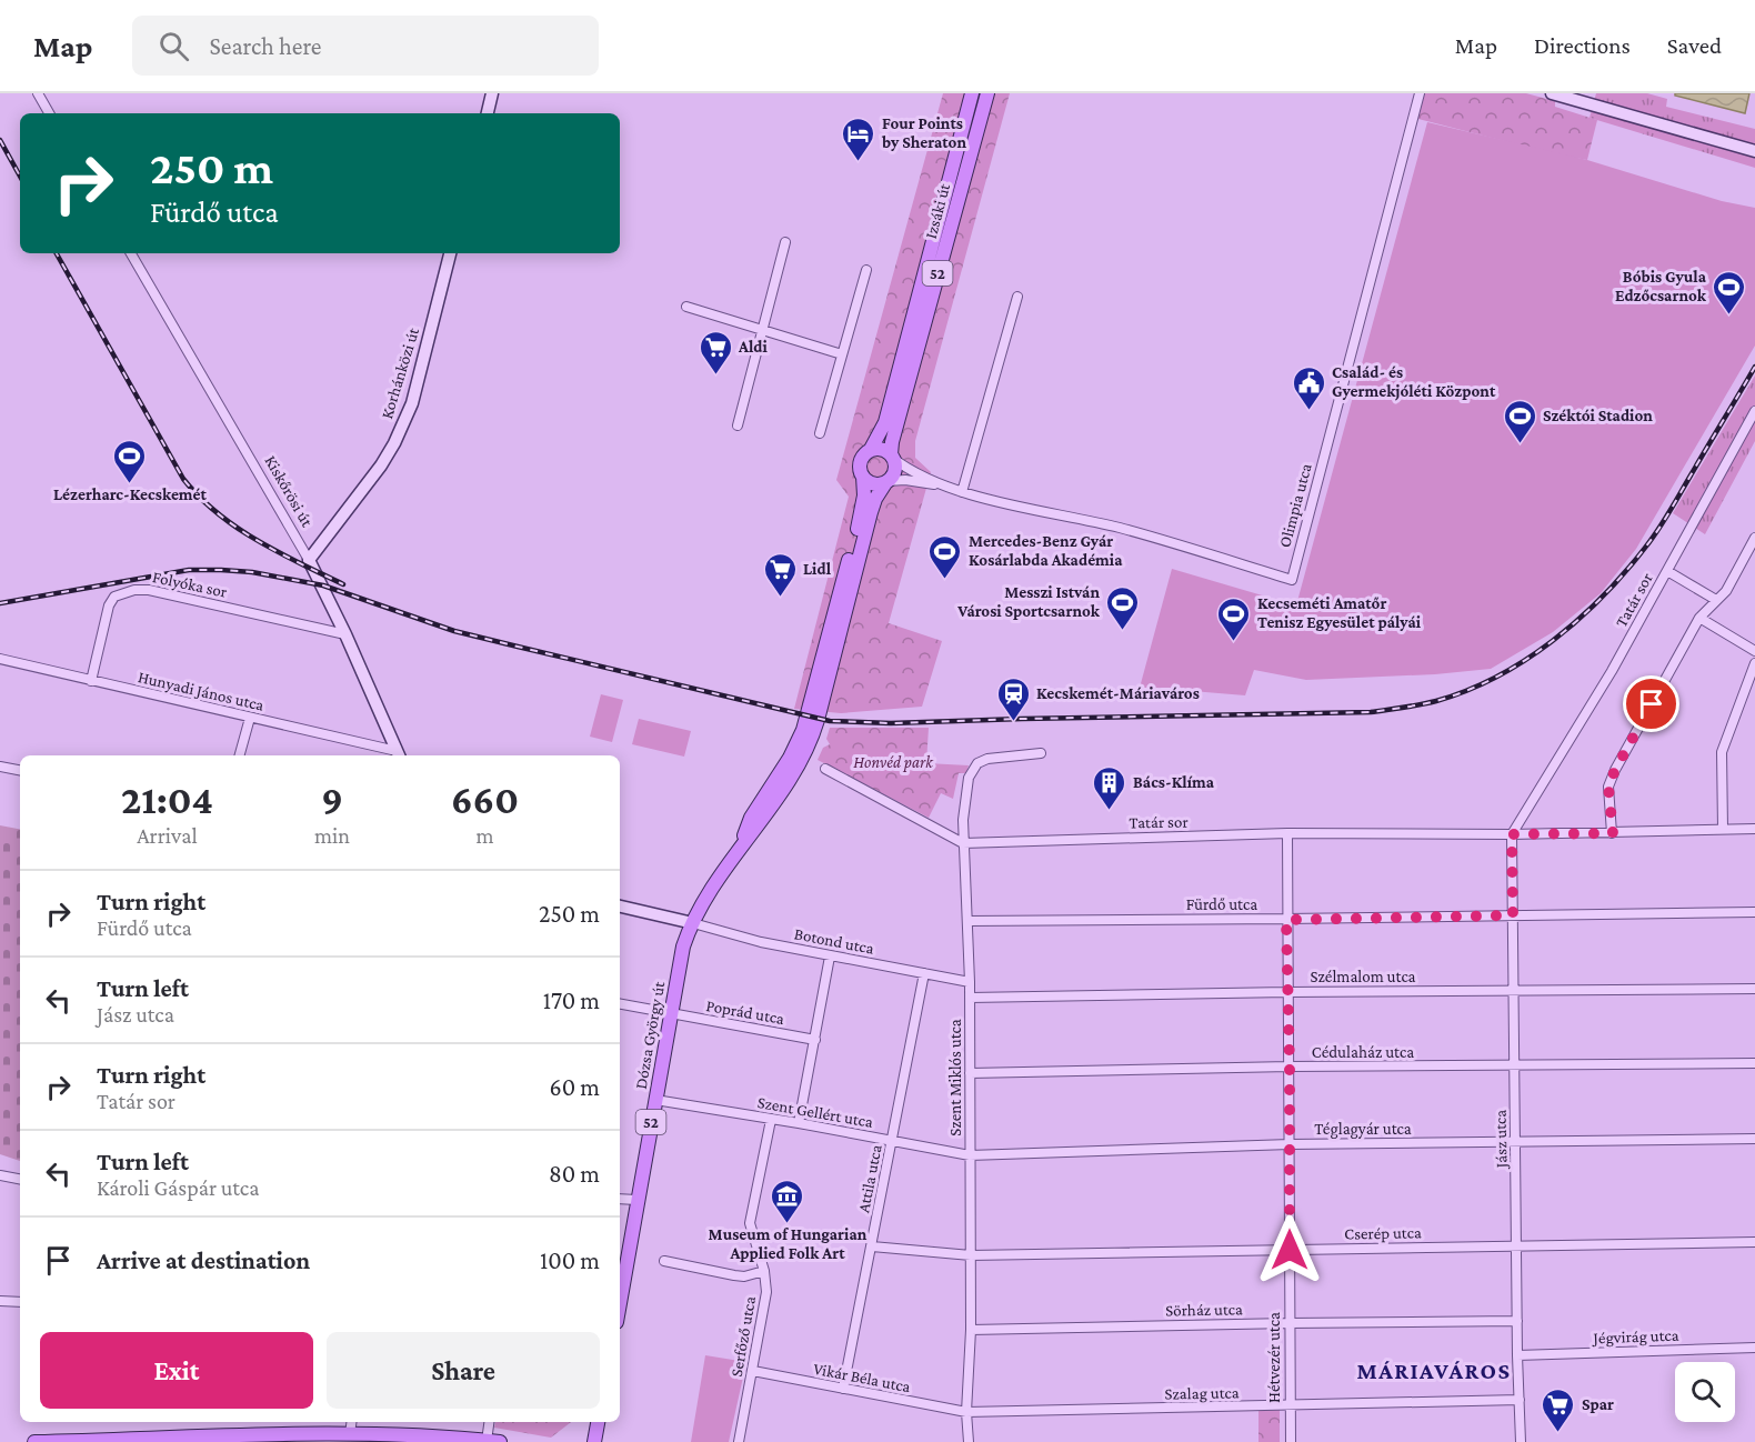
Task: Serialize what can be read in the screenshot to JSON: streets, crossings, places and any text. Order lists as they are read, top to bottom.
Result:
{
  "streets": {
    "main road": ["Izsáki út", "52", "Dózsa György út"],
    "street": [
      "Korhánközi út",
      "Kiskőrösi út",
      "Olimpia utca",
      "Folyóka sor",
      "Tatár sor",
      "Hunyadi János utca",
      "Fürdő utca",
      "Botond utca",
      "Szélmalom utca",
      "Poprád utca",
      "Cédulaház utca",
      "Szent Miklós utca",
      "Szent Gellért utca",
      "Téglagyár utca",
      "Jász utca",
      "Attila utca",
      "Cserép utca",
      "Sörház utca",
      "Serfőző utca",
      "Jégvirág utca",
      "Hétvezér utca",
      "Vikár Béla utca",
      "Szalag utca"
    ]
  },
  "crossings": [
    ["Izsáki út", "52"],
    ["Izsáki út", "Olimpia utca"],
    ["52", "Olimpia utca"],
    ["52", "Dózsa György út"],
    ["Korhánközi út", "Kiskőrösi út"],
    ["Kiskőrösi út", "Folyóka sor"],
    ["Kiskőrösi út", "Hunyadi János utca"],
    ["Folyóka sor", "Hunyadi János utca"],
    ["Tatár sor", "Szent Miklós utca"],
    ["Tatár sor", "Jász utca"],
    ["Tatár sor", "Hétvezér utca"],
    ["Fürdő utca", "Szent Miklós utca"],
    ["Fürdő utca", "Jász utca"],
    ["Fürdő utca", "Hétvezér utca"],
    ["Botond utca", "Dózsa György út"],
    ["Botond utca", "Szent Miklós utca"],
    ["Botond utca", "Attila utca"],
    ["Szélmalom utca", "Szent Miklós utca"],
    ["Szélmalom utca", "Jász utca"],
    ["Szélmalom utca", "Hétvezér utca"],
    ["Poprád utca", "Dózsa György út"],
    ["Dózsa György út", "Szent Gellért utca"],
    ["Cédulaház utca", "Szent Miklós utca"],
    ["Cédulaház utca", "Jász utca"],
    ["Cédulaház utca", "Hétvezér utca"],
    ["Szent Miklós utca", "Szent Gellért utca"],
    ["Szent Miklós utca", "Téglagyár utca"],
    ["Szent Miklós utca", "Cserép utca"],
    ["Szent Miklós utca", "Sörház utca"],
    ["Szent Miklós utca", "Vikár Béla utca"],
    ["Szent Miklós utca", "Szalag utca"],
    ["Szent Gellért utca", "Téglagyár utca"],
    ["Szent Gellért utca", "Attila utca"],
    ["Szent Gellért utca", "Serfőző utca"],
    ["Téglagyár utca", "Jász utca"],
    ["Téglagyár utca", "Hétvezér utca"],
    ["Jász utca", "Cserép utca"],
    ["Jász utca", "Sörház utca"],
    ["Jász utca", "Jégvirág utca"],
    ["Jász utca", "Szalag utca"],
    ["Attila utca", "Cserép utca"],
    ["Attila utca", "Vikár Béla utca"],
    ["Cserép utca", "Hétvezér utca"],
    ["Sörház utca", "Hétvezér utca"],
    ["Serfőző utca", "Vikár Béla utca"],
    ["Hétvezér utca", "Szalag utca"],
    ["Vikár Béla utca", "Szalag utca"]
  ],
  "districts": ["MÁRIAVÁROS"],
  "parks": ["Honvéd park"],
  "places": {
    "hotel": ["Four Points by Sheraton"],
    "sports": [
      "Bóbis Gyula Edzőcsarnok",
      "Széktói Stadion",
      "Lézerharc-Kecskemét",
      "Mercedes-Benz Gyár Kosárlabda Akadémia",
      "Messzi István Városi Sportcsarnok",
      "Kecseméti Amatőr Tenisz Egyesület pályái"
    ],
    "supermarket": ["Aldi", "Lidl", "Spar"],
    "public building": ["Család- és Gyermekjóléti Központ"],
    "station": ["Kecskemét-Máriaváros"],
    "building": ["Bács-Klíma"],
    "museum": ["Museum of Hungarian Applied Folk Art"]
  },
  "page": {
    "header": "Map",
    "search": "Search here",
    "nav": ["Map", "Directions", "Saved"],
    "turn": ["250 m", "Fürdő utca"],
    "eta": [
      "21:04",
      "Arrival",
      "9",
      "min",
      "660",
      "m"
    ],
    "list": [
      {
        "name": "Turn right",
        "note": "Fürdő utca",
        "value": "250 m"
      },
      {
        "name": "Turn left",
        "note": "Jász utca",
        "value": "170 m"
      },
      {
        "name": "Turn right",
        "note": "Tatár sor",
        "value": "60 m"
      },
      {
        "name": "Turn left",
        "note": "Károli Gáspár utca",
        "value": "80 m"
      },
      {
        "name": "Arrive at destination",
        "value": "100 m"
      }
    ],
    "buttons": ["Exit", "Share"]
  }
}
